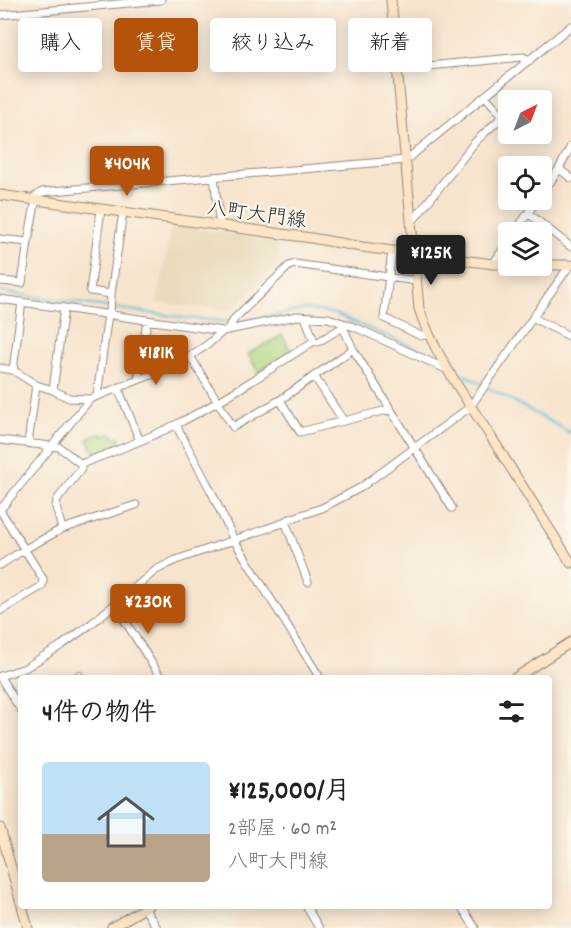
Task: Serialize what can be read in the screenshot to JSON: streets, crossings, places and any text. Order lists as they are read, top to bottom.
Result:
{
  "streets": {
    "street": ["八町大門線"]
  },
  "north": "top right",
  "page": {
    "chip": [
      "購入",
      "賃貸",
      "絞り込み",
      "新着"
    ],
    "price": [
      "¥404K",
      "¥125K",
      "¥181K",
      "¥230K"
    ],
    "heading": "4件の物件",
    "list": [
      {
        "name": "¥125,000/月",
        "note": "2部屋 · 60 m² · 八町大門線"
      }
    ]
  }
}
